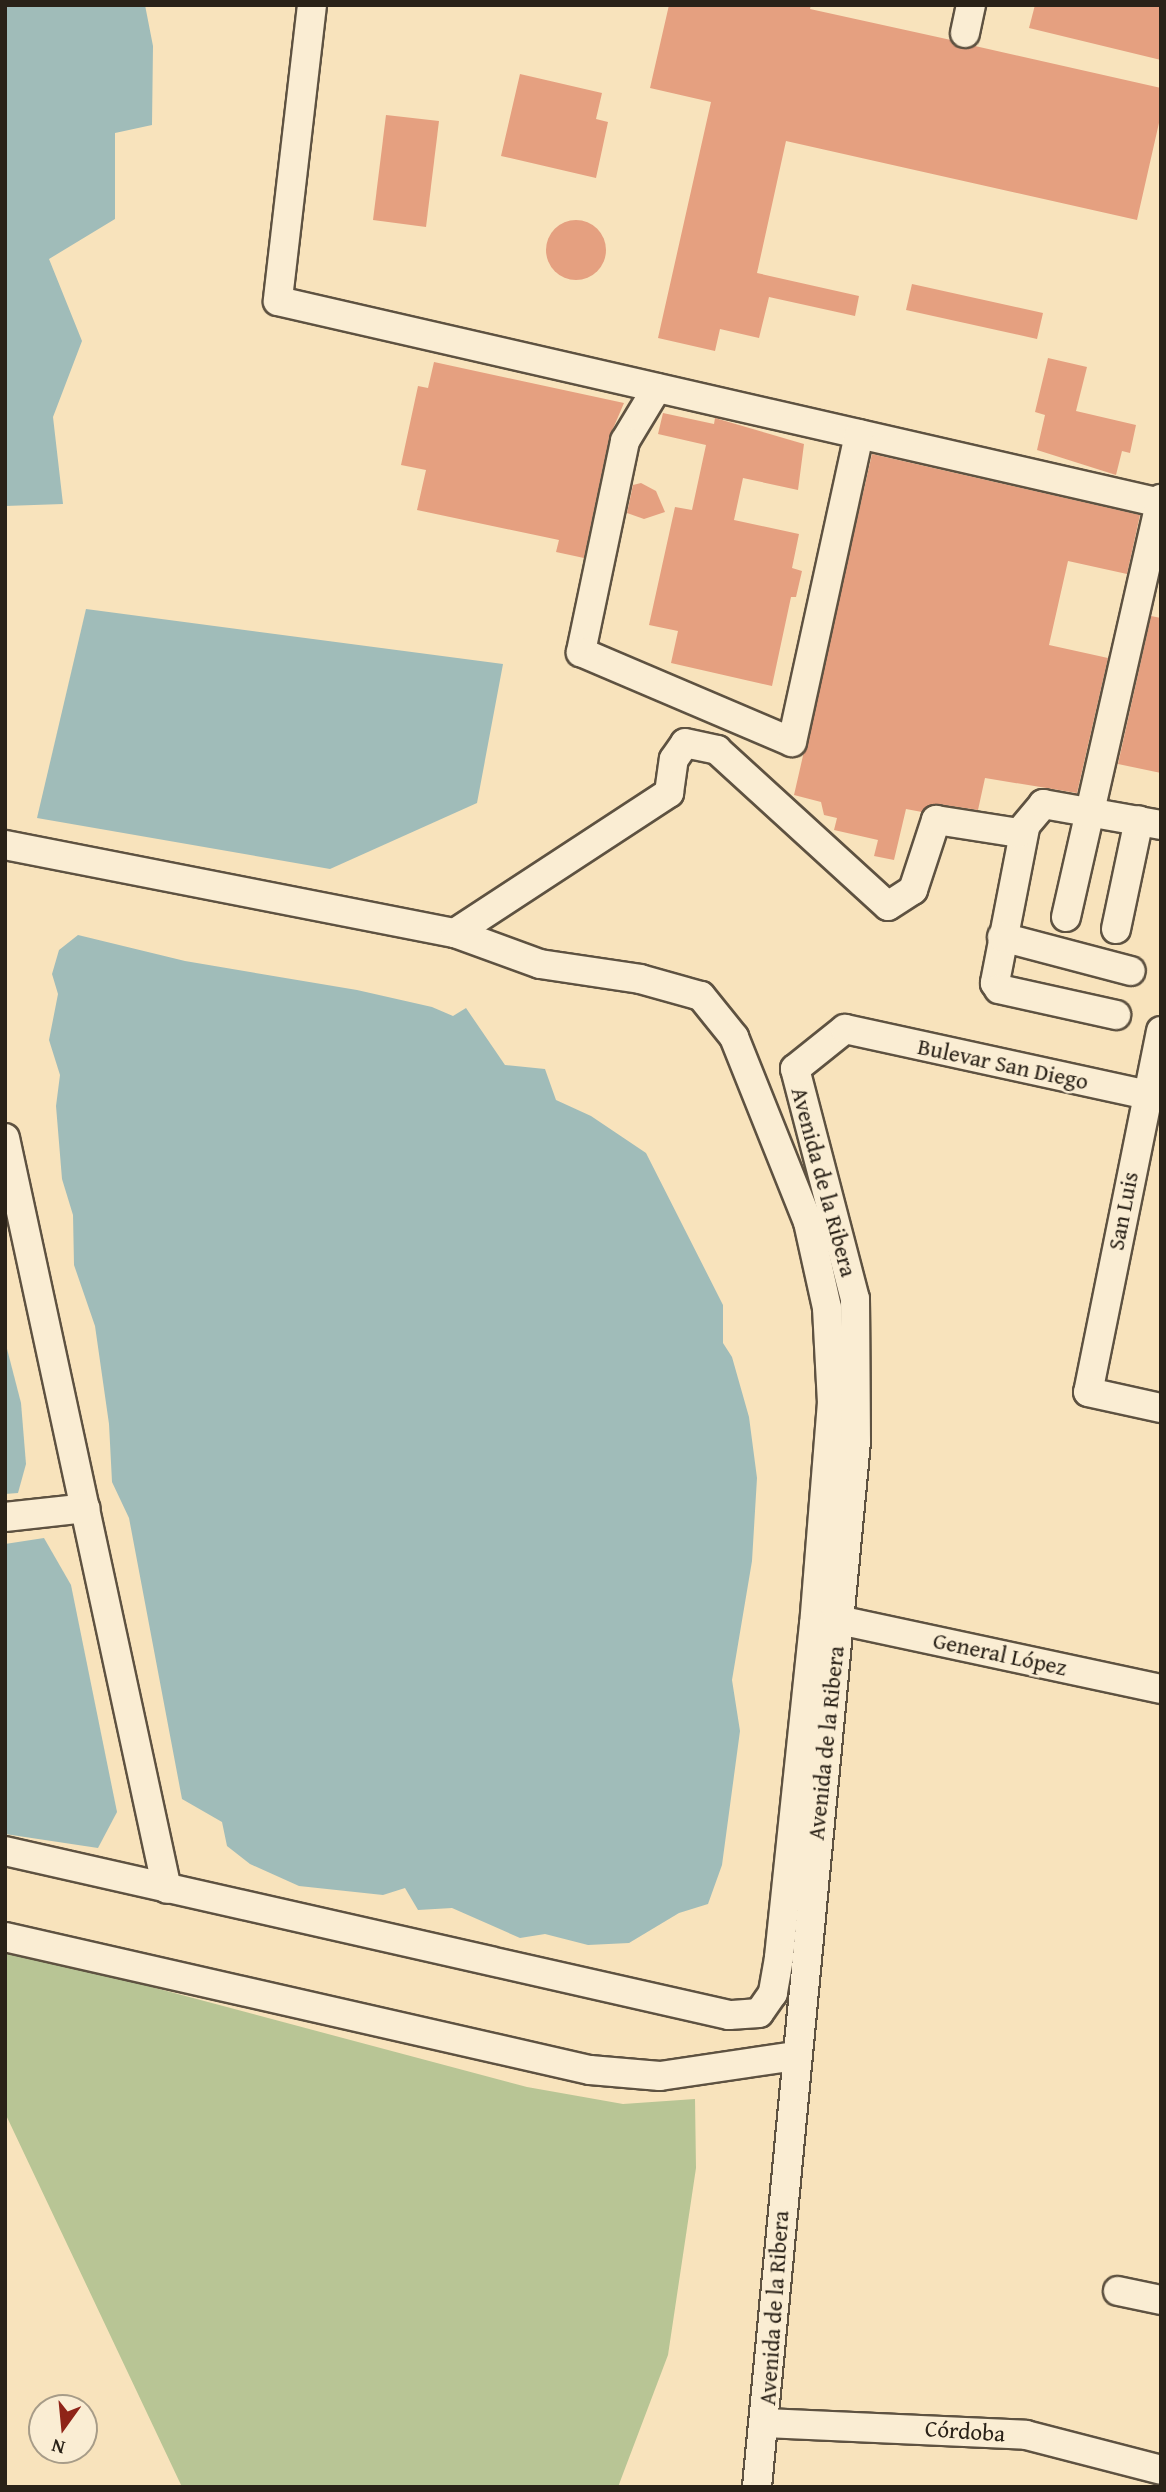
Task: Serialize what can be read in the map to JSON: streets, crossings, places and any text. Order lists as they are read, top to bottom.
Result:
{
  "streets": {
    "street": [
      "Bulevar San Diego",
      "Avenida de la Ribera",
      "San Luis",
      "General López",
      "Córdoba"
    ]
  },
  "crossings": [
    ["Bulevar San Diego", "Avenida de la Ribera"],
    ["Bulevar San Diego", "San Luis"],
    ["Avenida de la Ribera", "General López"],
    ["Avenida de la Ribera", "Córdoba"]
  ],
  "north": "bottom"
}
